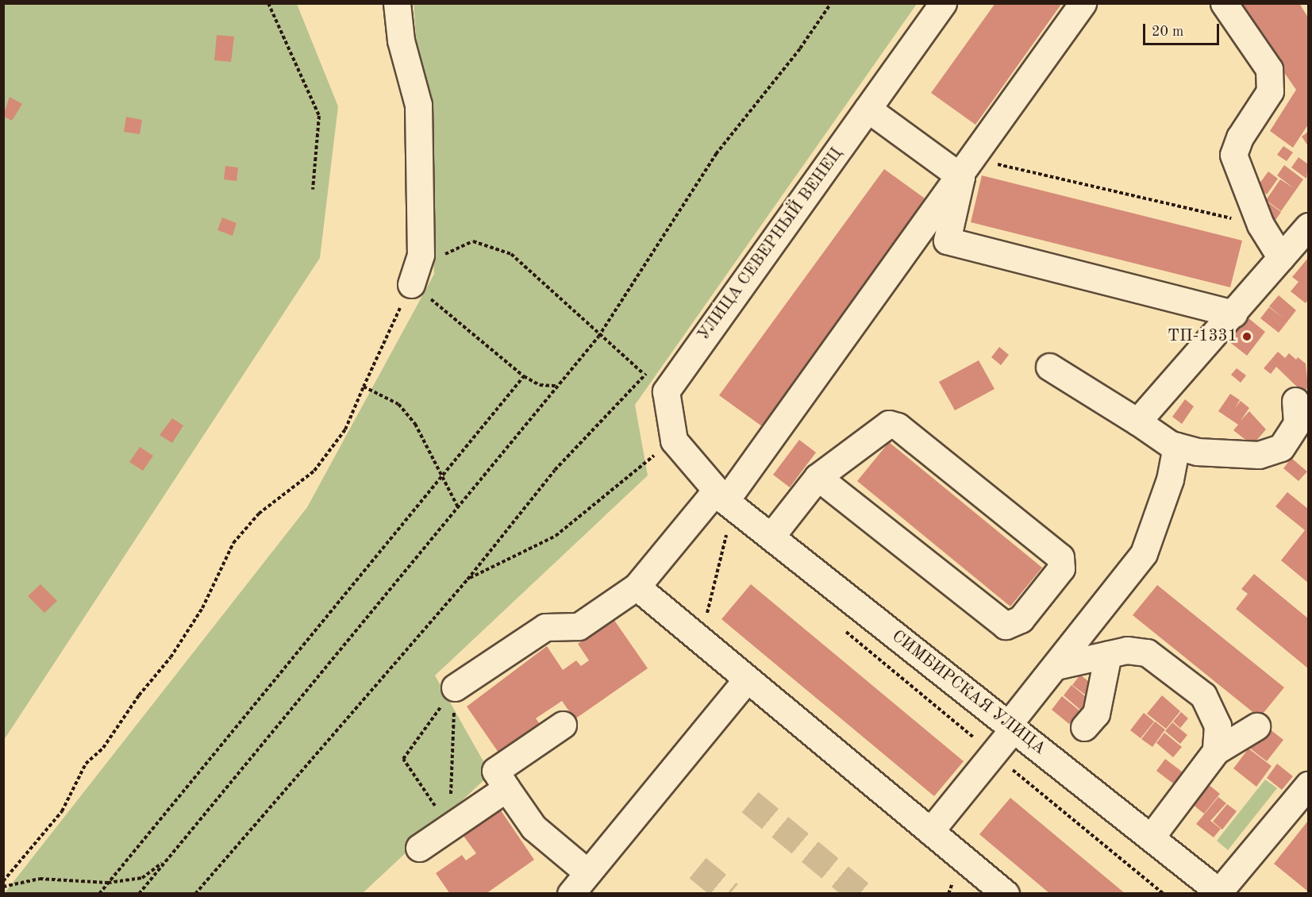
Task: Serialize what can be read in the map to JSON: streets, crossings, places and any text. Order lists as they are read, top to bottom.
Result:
{
  "streets": {
    "street": ["УЛИЦА СЕВЕРНЫЙ ВЕНЕЦ", "СИМБИРСКАЯ УЛИЦА"]
  },
  "places": ["ТП-1331"],
  "scale_bar": "20 m"
}
